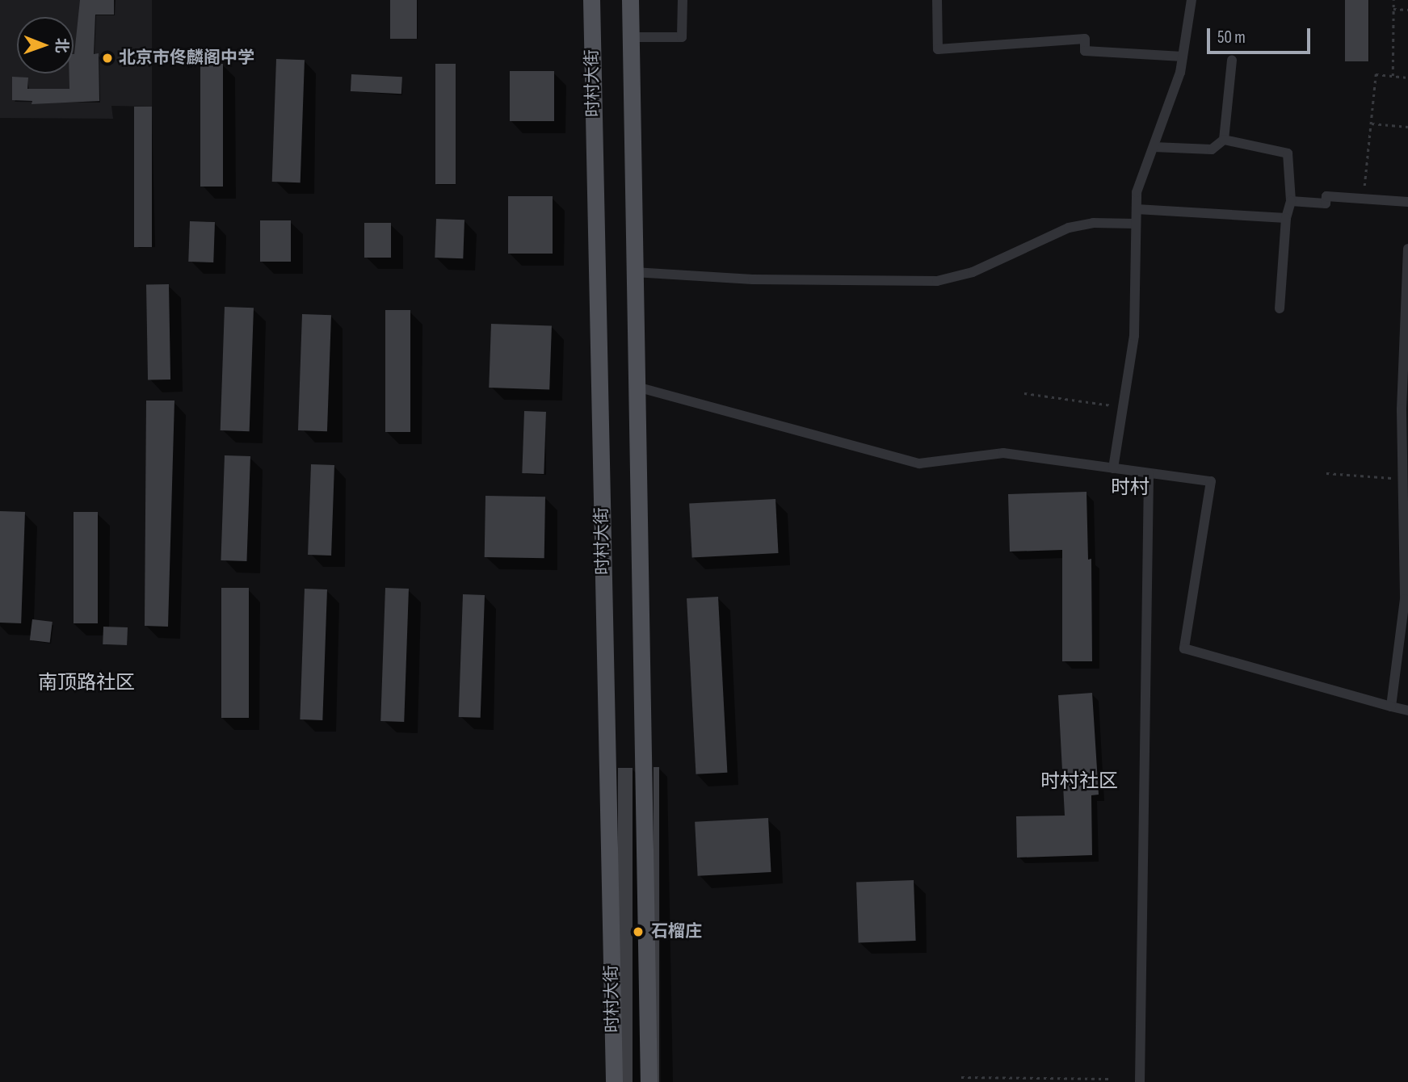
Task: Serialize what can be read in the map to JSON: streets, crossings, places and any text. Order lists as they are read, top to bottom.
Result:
{
  "streets": {
    "main road": ["时村大街"]
  },
  "districts": ["时村", "南顶路社区", "时村社区"],
  "places": ["北京市佟麟阁中学", "石榴庄"],
  "scale_bar": "50 m",
  "north": "right"
}
